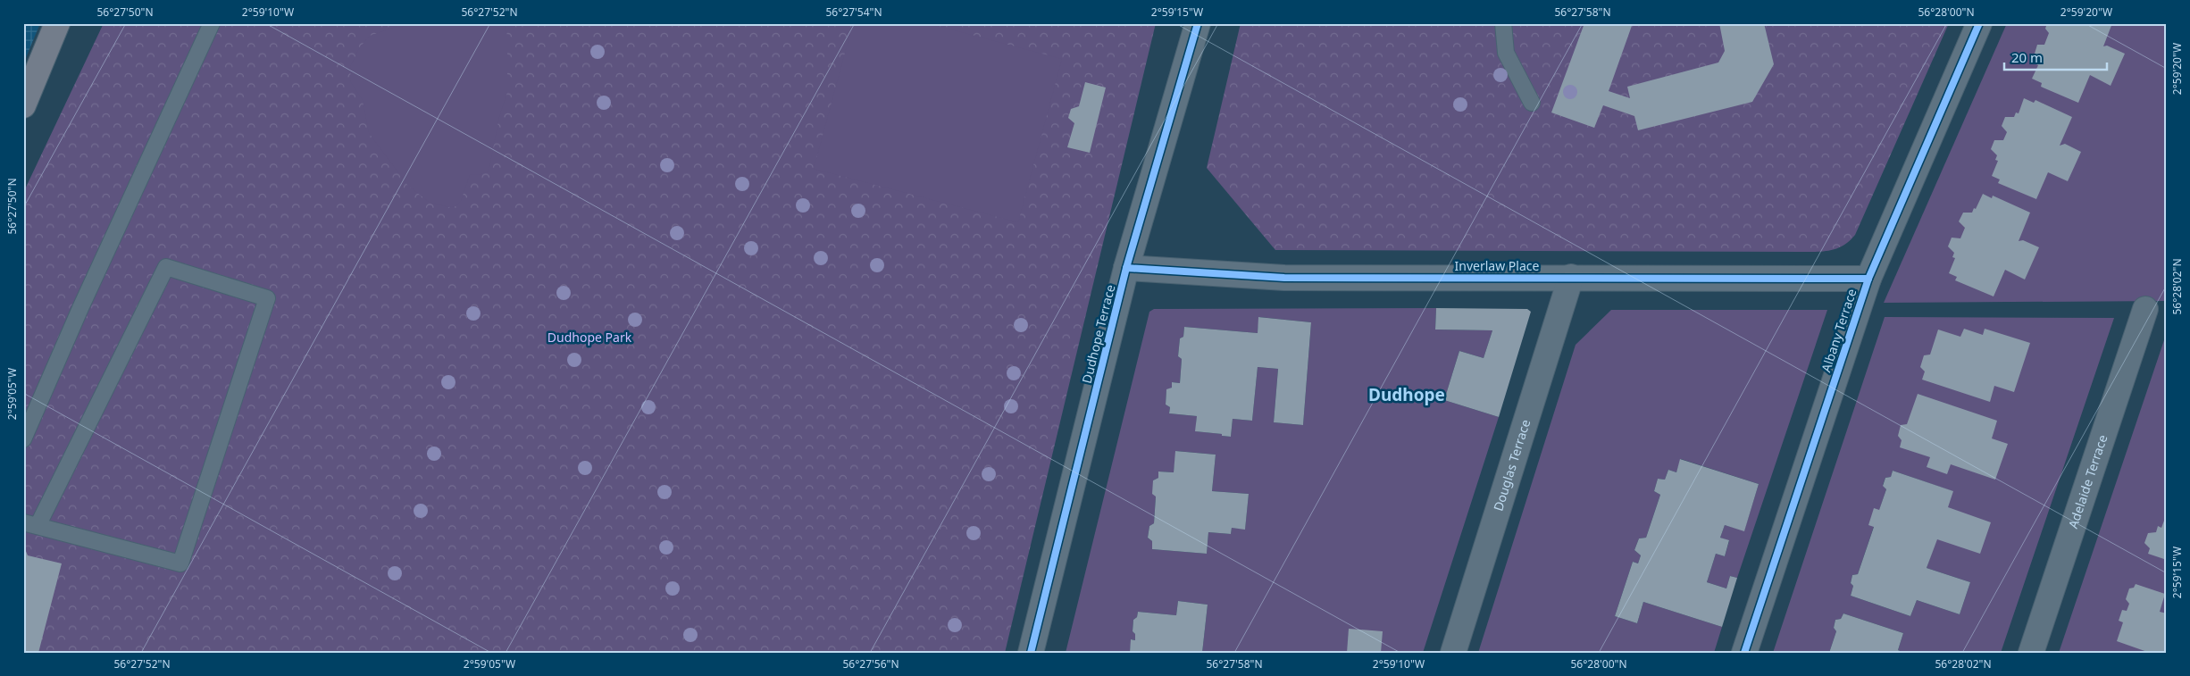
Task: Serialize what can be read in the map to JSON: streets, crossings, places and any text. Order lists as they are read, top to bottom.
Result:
{
  "streets": {
    "street": [
      "Inverlaw Place",
      "Albany Terrace",
      "Dudhope Terrace",
      "Douglas Terrace",
      "Adelaide Terrace"
    ]
  },
  "crossings": [
    ["Inverlaw Place", "Albany Terrace"],
    ["Inverlaw Place", "Dudhope Terrace"],
    ["Inverlaw Place", "Douglas Terrace"]
  ],
  "districts": ["Dudhope"],
  "parks": ["Dudhope Park"],
  "scale_bar": "20 m",
  "coordinates": [
    "56°27'50\"N",
    "2°59'10\"W",
    "56°27'52\"N",
    "56°27'54\"N",
    "2°59'15\"W",
    "56°27'58\"N",
    "56°28'00\"N",
    "2°59'20\"W",
    "56°28'02\"N",
    "2°59'05\"W",
    "56°27'56\"N"
  ]
}
